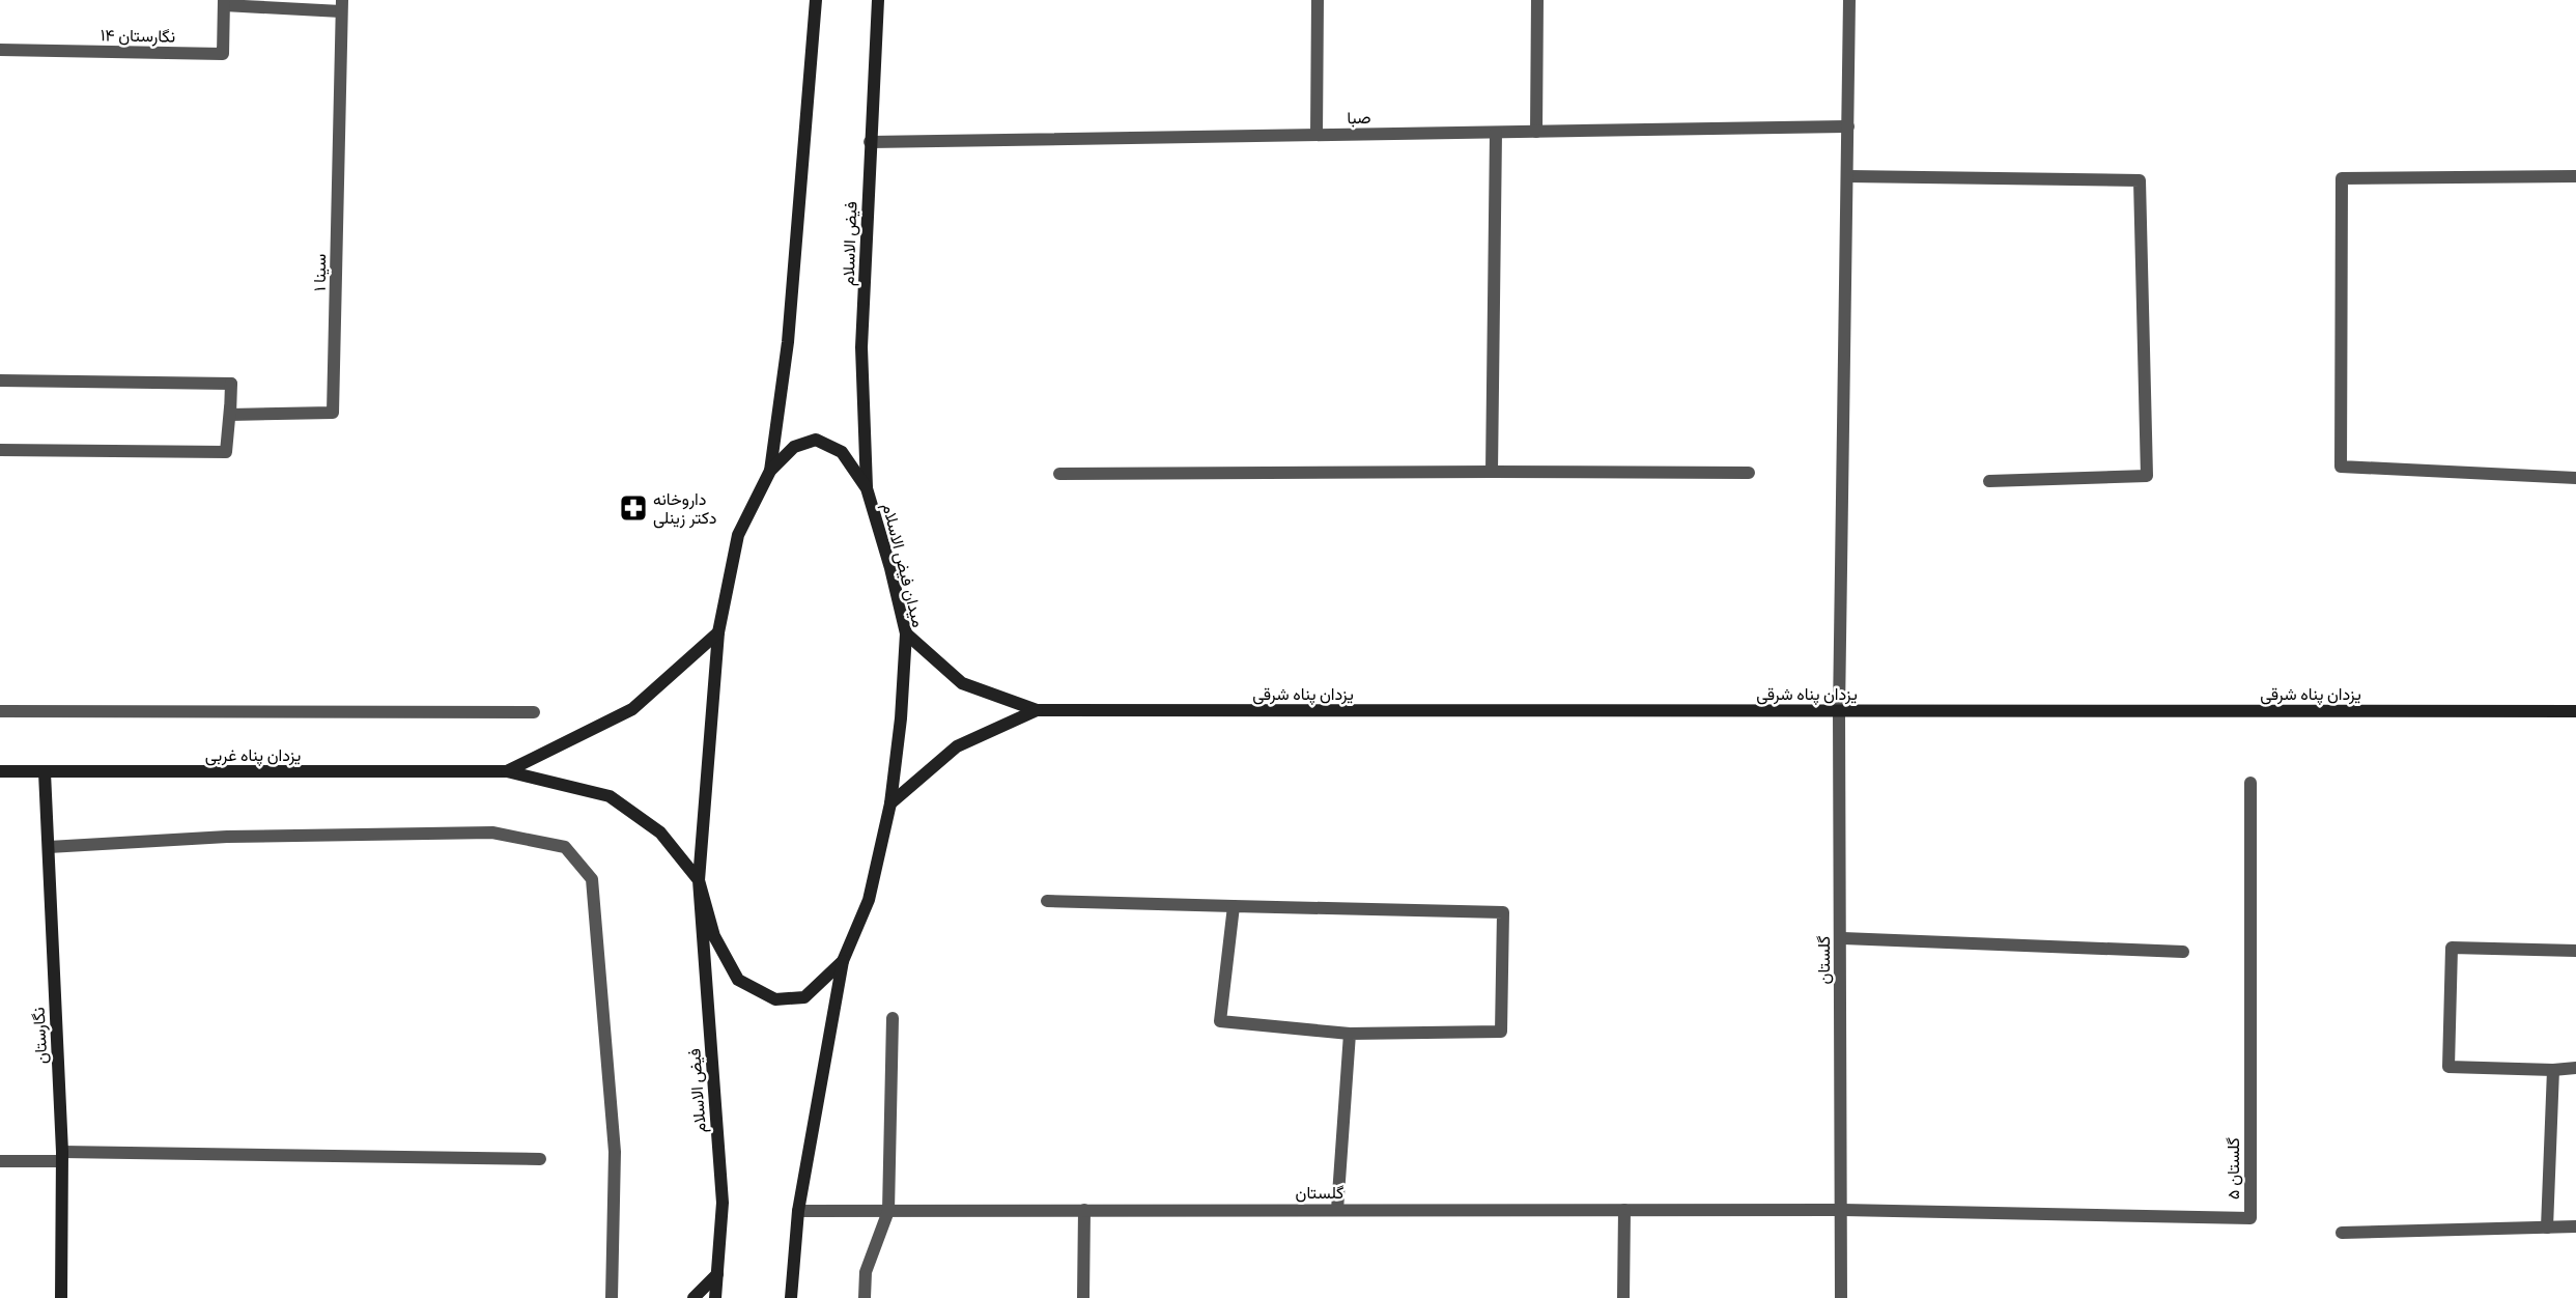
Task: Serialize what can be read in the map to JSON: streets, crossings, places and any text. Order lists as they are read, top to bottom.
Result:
{
  "streets": {
    "street": [
      "نگارستان ۱۴",
      "صبا",
      "فیض الاسلام",
      "سینا ۱",
      "میدان فیض الاسلام",
      "یزدان پناه شرقی",
      "یزدان پناه غربی",
      "گلستان",
      "نگارستان",
      "گلستان ۵"
    ]
  },
  "crossings": [
    ["صبا", "فیض الاسلام"],
    ["صبا", "گلستان"],
    ["فیض الاسلام", "میدان فیض الاسلام"],
    ["فیض الاسلام", "یزدان پناه غربی"],
    ["میدان فیض الاسلام", "یزدان پناه شرقی"],
    ["میدان فیض الاسلام", "یزدان پناه غربی"],
    ["یزدان پناه شرقی", "گلستان"],
    ["یزدان پناه غربی", "نگارستان"],
    ["گلستان", "گلستان ۵"]
  ],
  "places": {
    "pharmacy": ["داروخانه دکتر زینلی"]
  }
}
